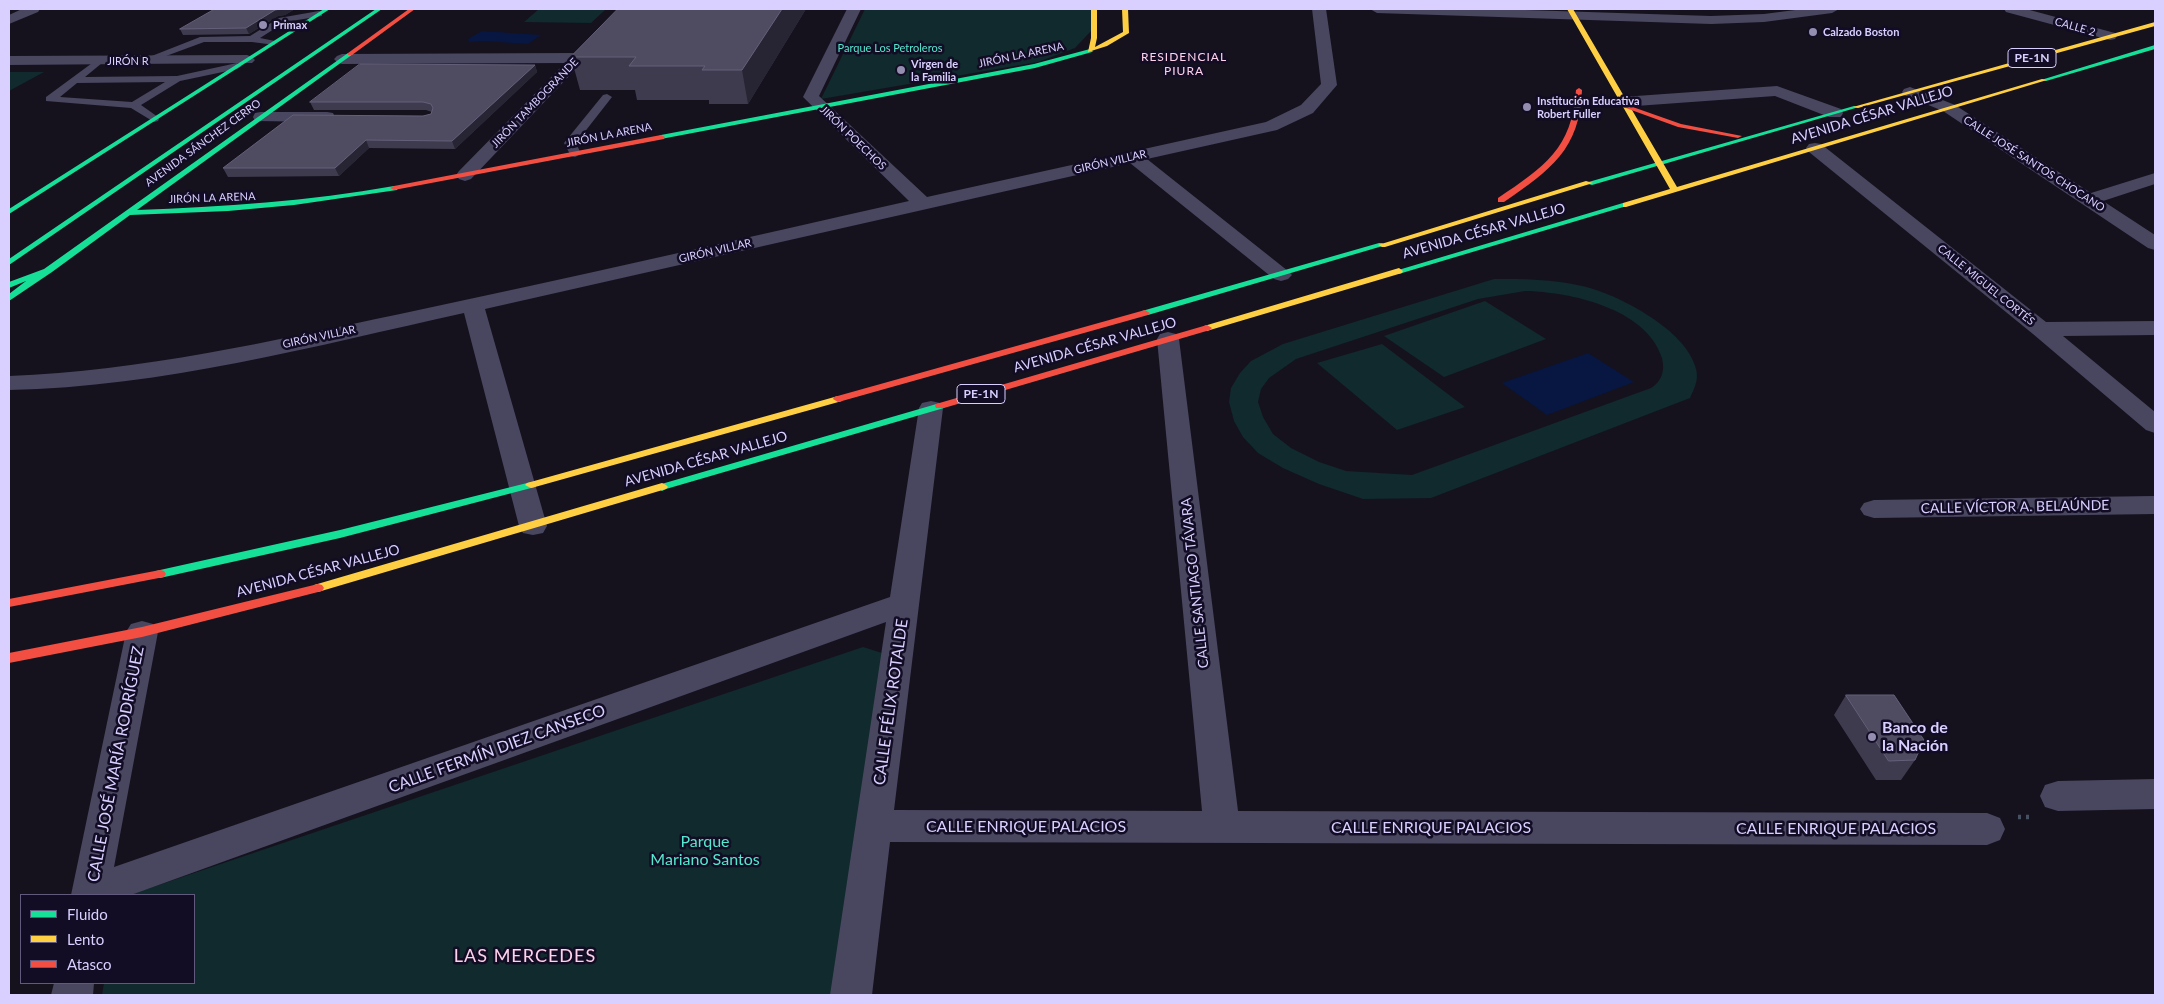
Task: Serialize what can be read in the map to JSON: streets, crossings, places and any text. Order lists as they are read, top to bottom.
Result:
{
  "streets": {
    "main road": [
      "JIRÓN LA ARENA",
      "PE-1N",
      "AVENIDA CÉSAR VALLEJO",
      "AVENIDA SÁNCHEZ CERRO"
    ],
    "street": [
      "CALLE 2",
      "JIRÓN R",
      "JIRÓN TAMBOGRANDE",
      "JIRÓN POECHOS",
      "GIRÓN VILLAR",
      "CALLE JOSÉ SANTOS CHOCANO",
      "CALLE MIGUEL CORTÉS",
      "CALLE VÍCTOR A. BELAÚNDE",
      "CALLE SANTIAGO TÁVARA",
      "CALLE FÉLIX ROTALDE",
      "CALLE FERMÍN DIEZ CANSECO",
      "CALLE JOSÉ MARÍA RODRÍGUEZ",
      "CALLE ENRIQUE PALACIOS"
    ]
  },
  "crossings": [
    ["CALLE 2", "AVENIDA CÉSAR VALLEJO"],
    ["JIRÓN LA ARENA", "JIRÓN TAMBOGRANDE"],
    ["JIRÓN LA ARENA", "JIRÓN POECHOS"],
    ["JIRÓN LA ARENA", "AVENIDA SÁNCHEZ CERRO"],
    ["AVENIDA CÉSAR VALLEJO", "CALLE JOSÉ SANTOS CHOCANO"],
    ["AVENIDA CÉSAR VALLEJO", "CALLE MIGUEL CORTÉS"],
    ["AVENIDA CÉSAR VALLEJO", "CALLE SANTIAGO TÁVARA"],
    ["AVENIDA CÉSAR VALLEJO", "CALLE FÉLIX ROTALDE"],
    ["AVENIDA CÉSAR VALLEJO", "CALLE JOSÉ MARÍA RODRÍGUEZ"],
    ["JIRÓN POECHOS", "GIRÓN VILLAR"],
    ["CALLE SANTIAGO TÁVARA", "CALLE ENRIQUE PALACIOS"],
    ["CALLE FÉLIX ROTALDE", "CALLE FERMÍN DIEZ CANSECO"],
    ["CALLE FÉLIX ROTALDE", "CALLE ENRIQUE PALACIOS"],
    ["CALLE FERMÍN DIEZ CANSECO", "CALLE JOSÉ MARÍA RODRÍGUEZ"]
  ],
  "districts": ["RESIDENCIAL PIURA", "LAS MERCEDES"],
  "parks": ["Parque Los Petroleros", "Parque Mariano Santos"],
  "places": [
    "Primax",
    "Calzado Boston",
    "Virgen de la Familia",
    "Institución Educativa Robert Fuller",
    "Banco de la Nación"
  ],
  "legend": ["Fluido", "Lento", "Atasco"]
}
